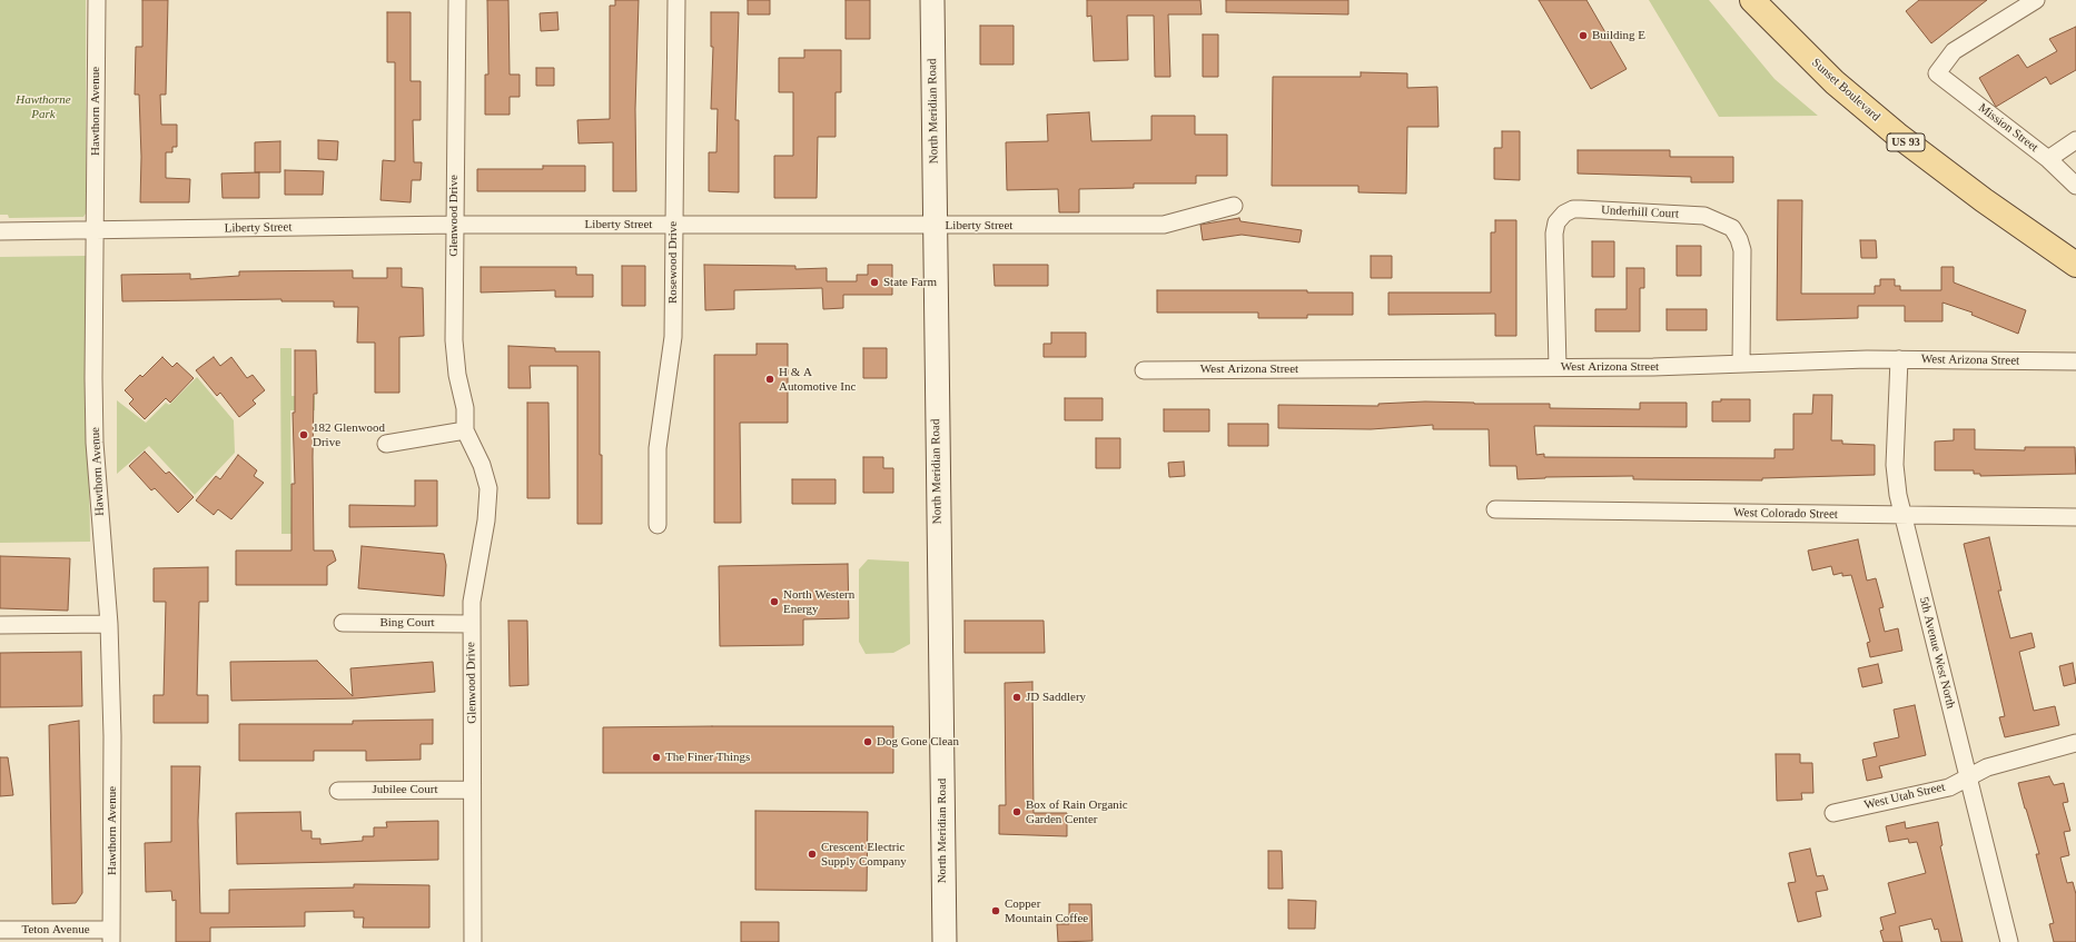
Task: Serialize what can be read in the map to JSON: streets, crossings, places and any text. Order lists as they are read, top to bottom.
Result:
{
  "streets": {
    "main road": ["Sunset Boulevard", "North Meridian Road", "US 93"],
    "street": [
      "Hawthorn Avenue",
      "Mission Street",
      "Underhill Court",
      "Glenwood Drive",
      "Liberty Street",
      "Rosewood Drive",
      "West Arizona Street",
      "West Colorado Street",
      "Bing Court",
      "5th Avenue West North",
      "Jubilee Court",
      "West Utah Street",
      "Teton Avenue"
    ]
  },
  "crossings": [
    ["Hawthorn Avenue", "Liberty Street"],
    ["Hawthorn Avenue", "Teton Avenue"],
    ["North Meridian Road", "Liberty Street"],
    ["Underhill Court", "West Arizona Street"],
    ["Glenwood Drive", "Liberty Street"],
    ["Glenwood Drive", "Bing Court"],
    ["Glenwood Drive", "Jubilee Court"],
    ["Liberty Street", "Rosewood Drive"],
    ["West Arizona Street", "5th Avenue West North"],
    ["West Colorado Street", "5th Avenue West North"],
    ["5th Avenue West North", "West Utah Street"]
  ],
  "parks": ["Hawthorne Park"],
  "places": [
    "Building E",
    "State Farm",
    "H & A Automotive Inc",
    "182 Glenwood Drive",
    "North Western Energy",
    "JD Saddlery",
    "Dog Gone Clean",
    "The Finer Things",
    "Box of Rain Organic Garden Center",
    "Crescent Electric Supply Company",
    "Copper Mountain Coffee"
  ]
}
